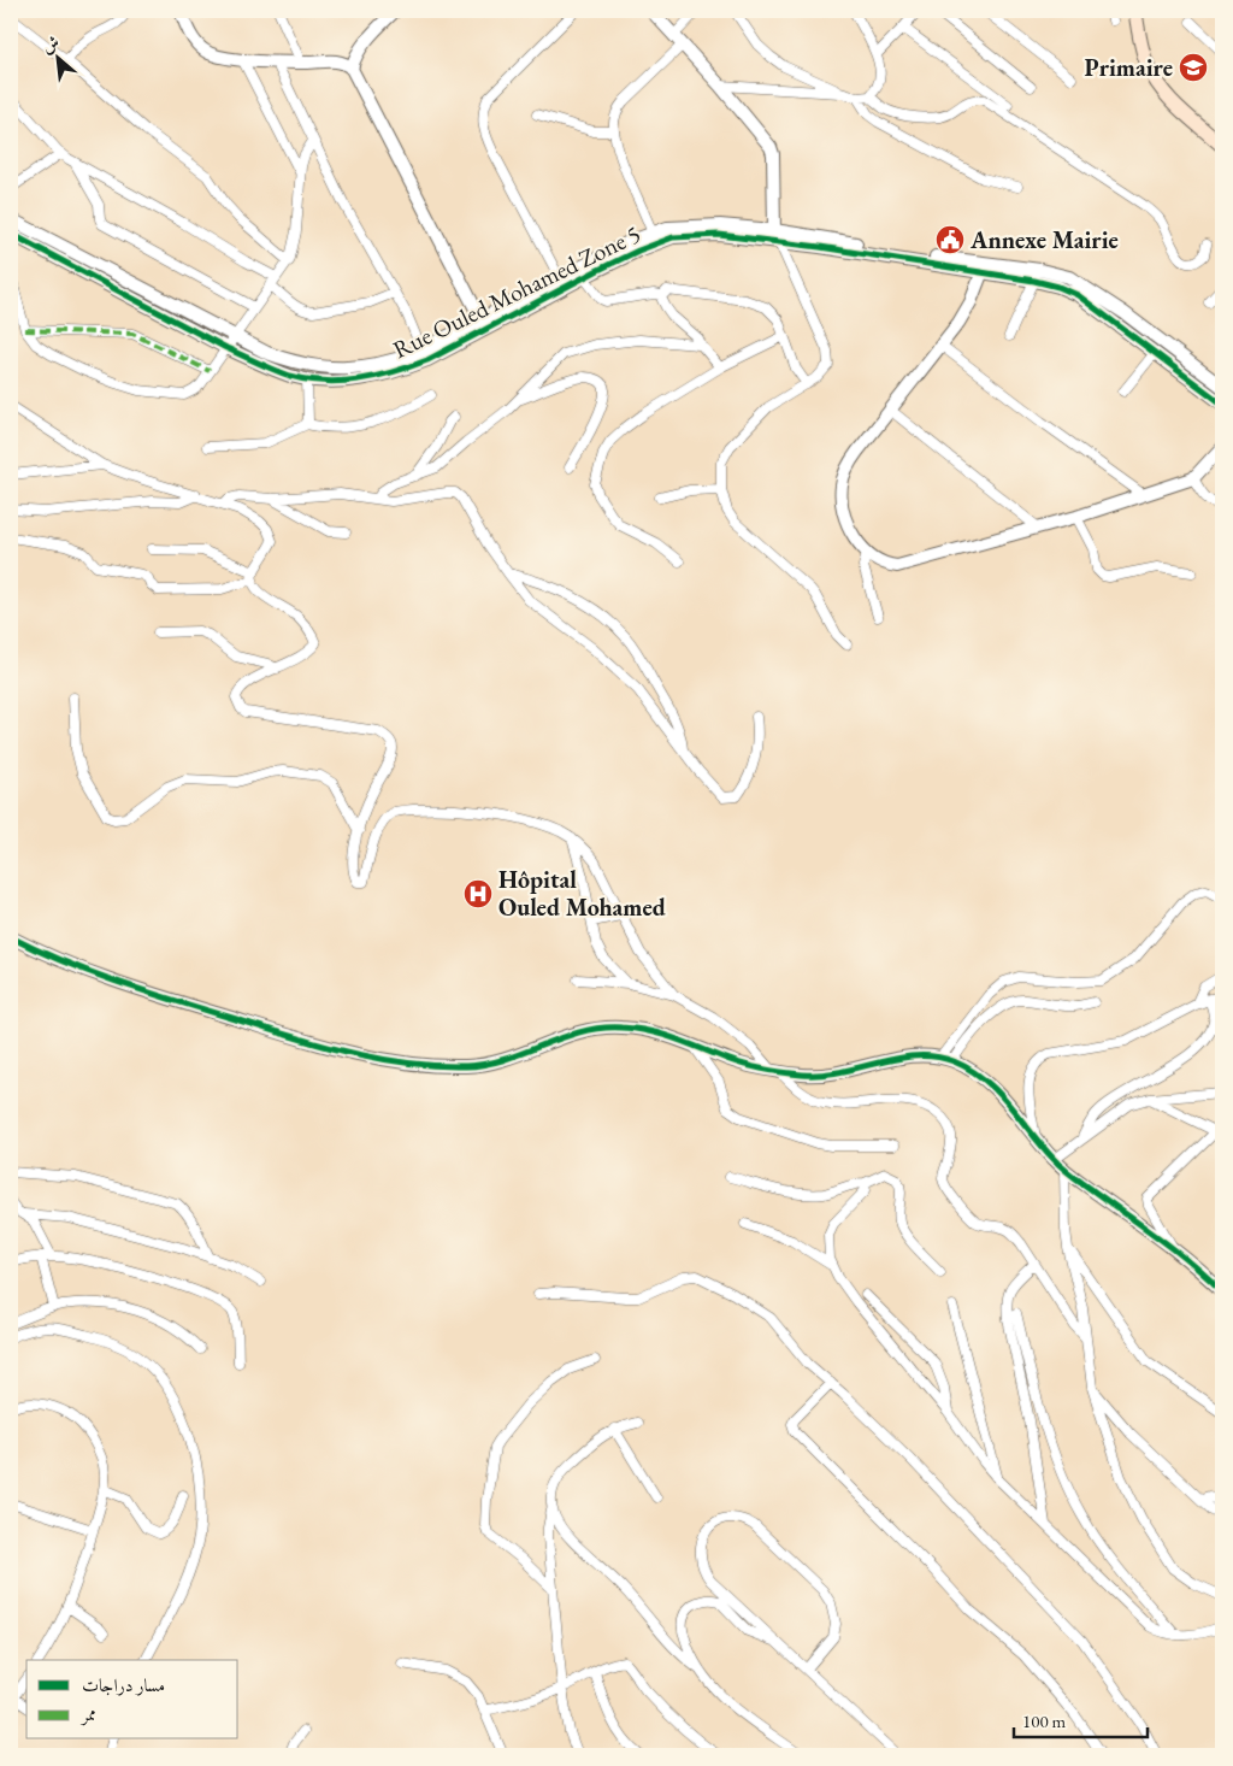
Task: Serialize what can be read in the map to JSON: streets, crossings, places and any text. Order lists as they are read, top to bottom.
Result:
{
  "streets": {
    "street": ["Rue Ouled Mohamed Zone 5"]
  },
  "places": {
    "school or university": ["Primaire"],
    "public building": ["Annexe Mairie"],
    "hospital": ["Hôpital Ouled Mohamed"]
  },
  "legend": ["مسار دراجات", "ممر"],
  "scale_bar": "100 m",
  "north": "top left"
}
